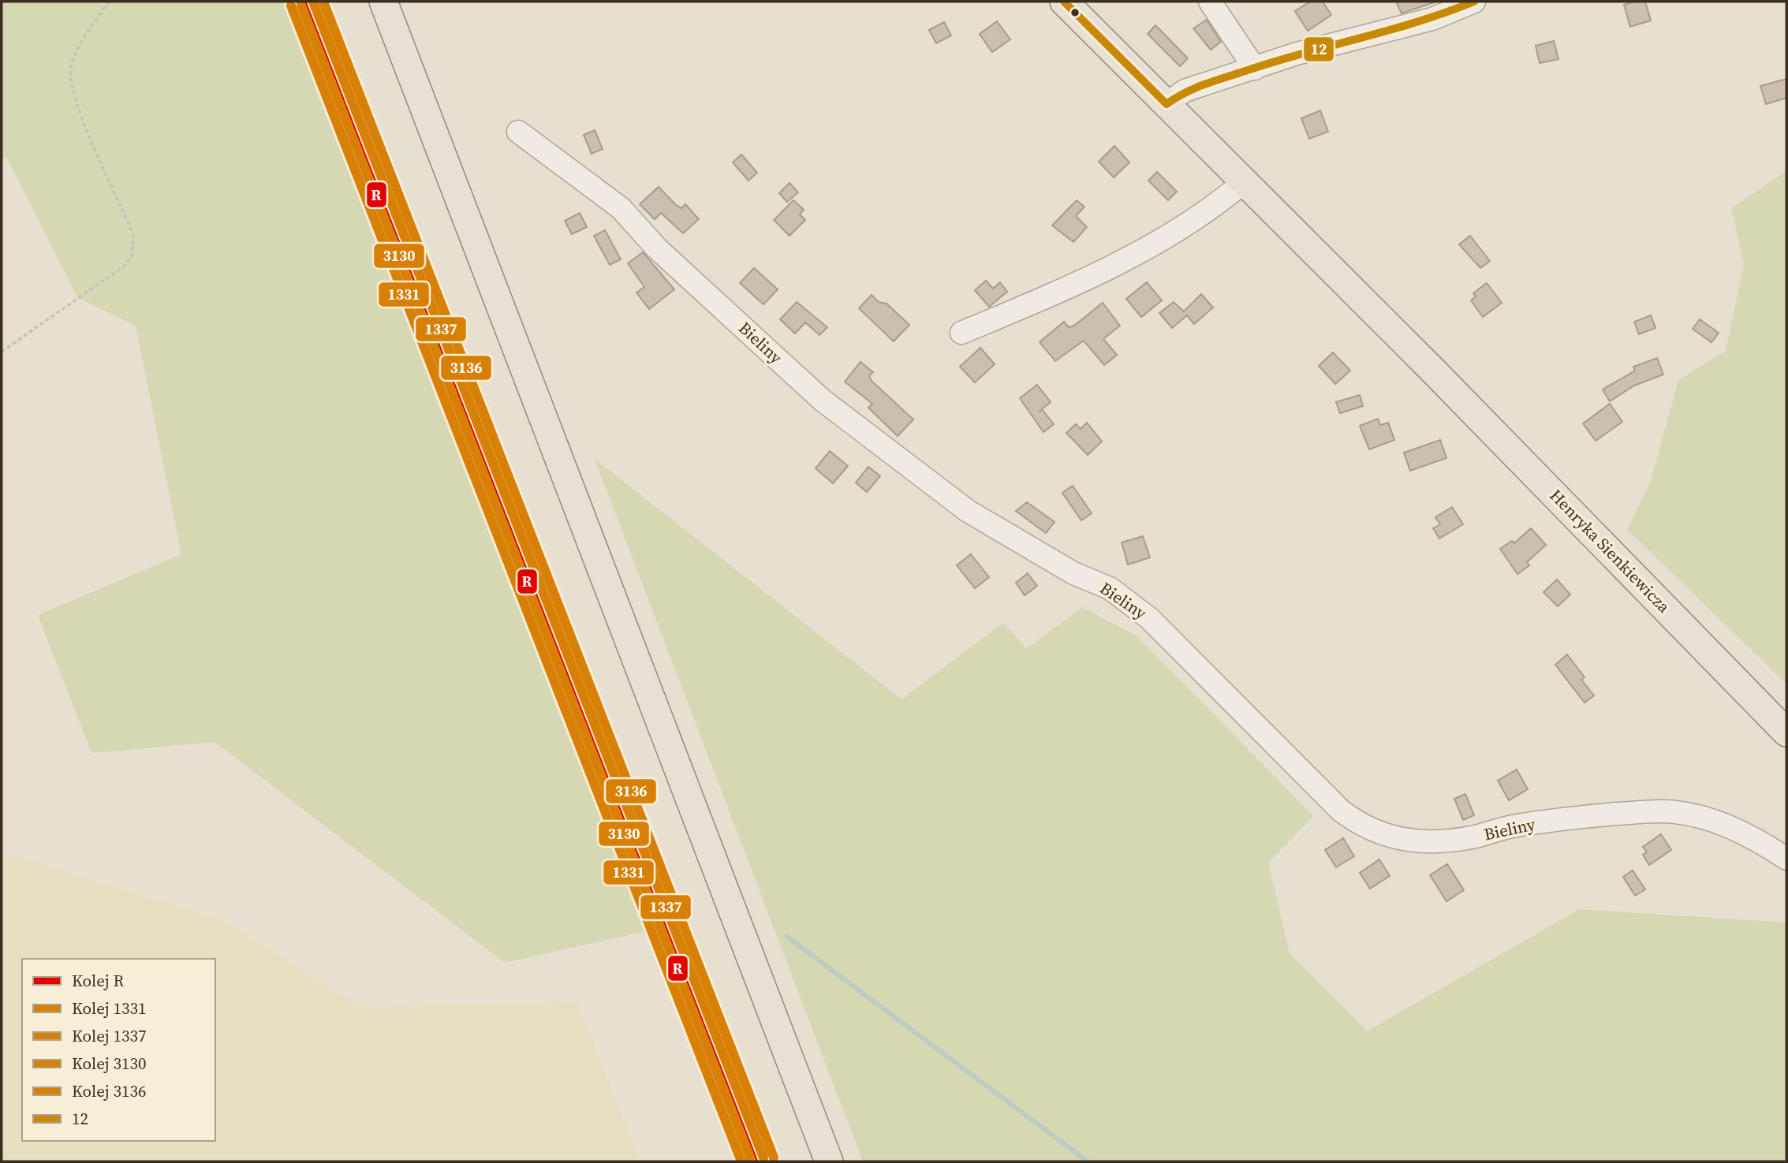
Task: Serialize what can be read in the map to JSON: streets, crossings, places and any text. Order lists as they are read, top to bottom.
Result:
{
  "streets": {
    "main road": ["Henryka Sienkiewicza"],
    "street": ["Bieliny"]
  },
  "lines": [
    "rail line R",
    "rail line 1337",
    "rail line 3136",
    "transit line 12",
    "rail line 1331",
    "rail line 3130"
  ],
  "legend": [
    "Kolej R",
    "Kolej 1331",
    "Kolej 1337",
    "Kolej 3130",
    "Kolej 3136",
    "12"
  ]
}
